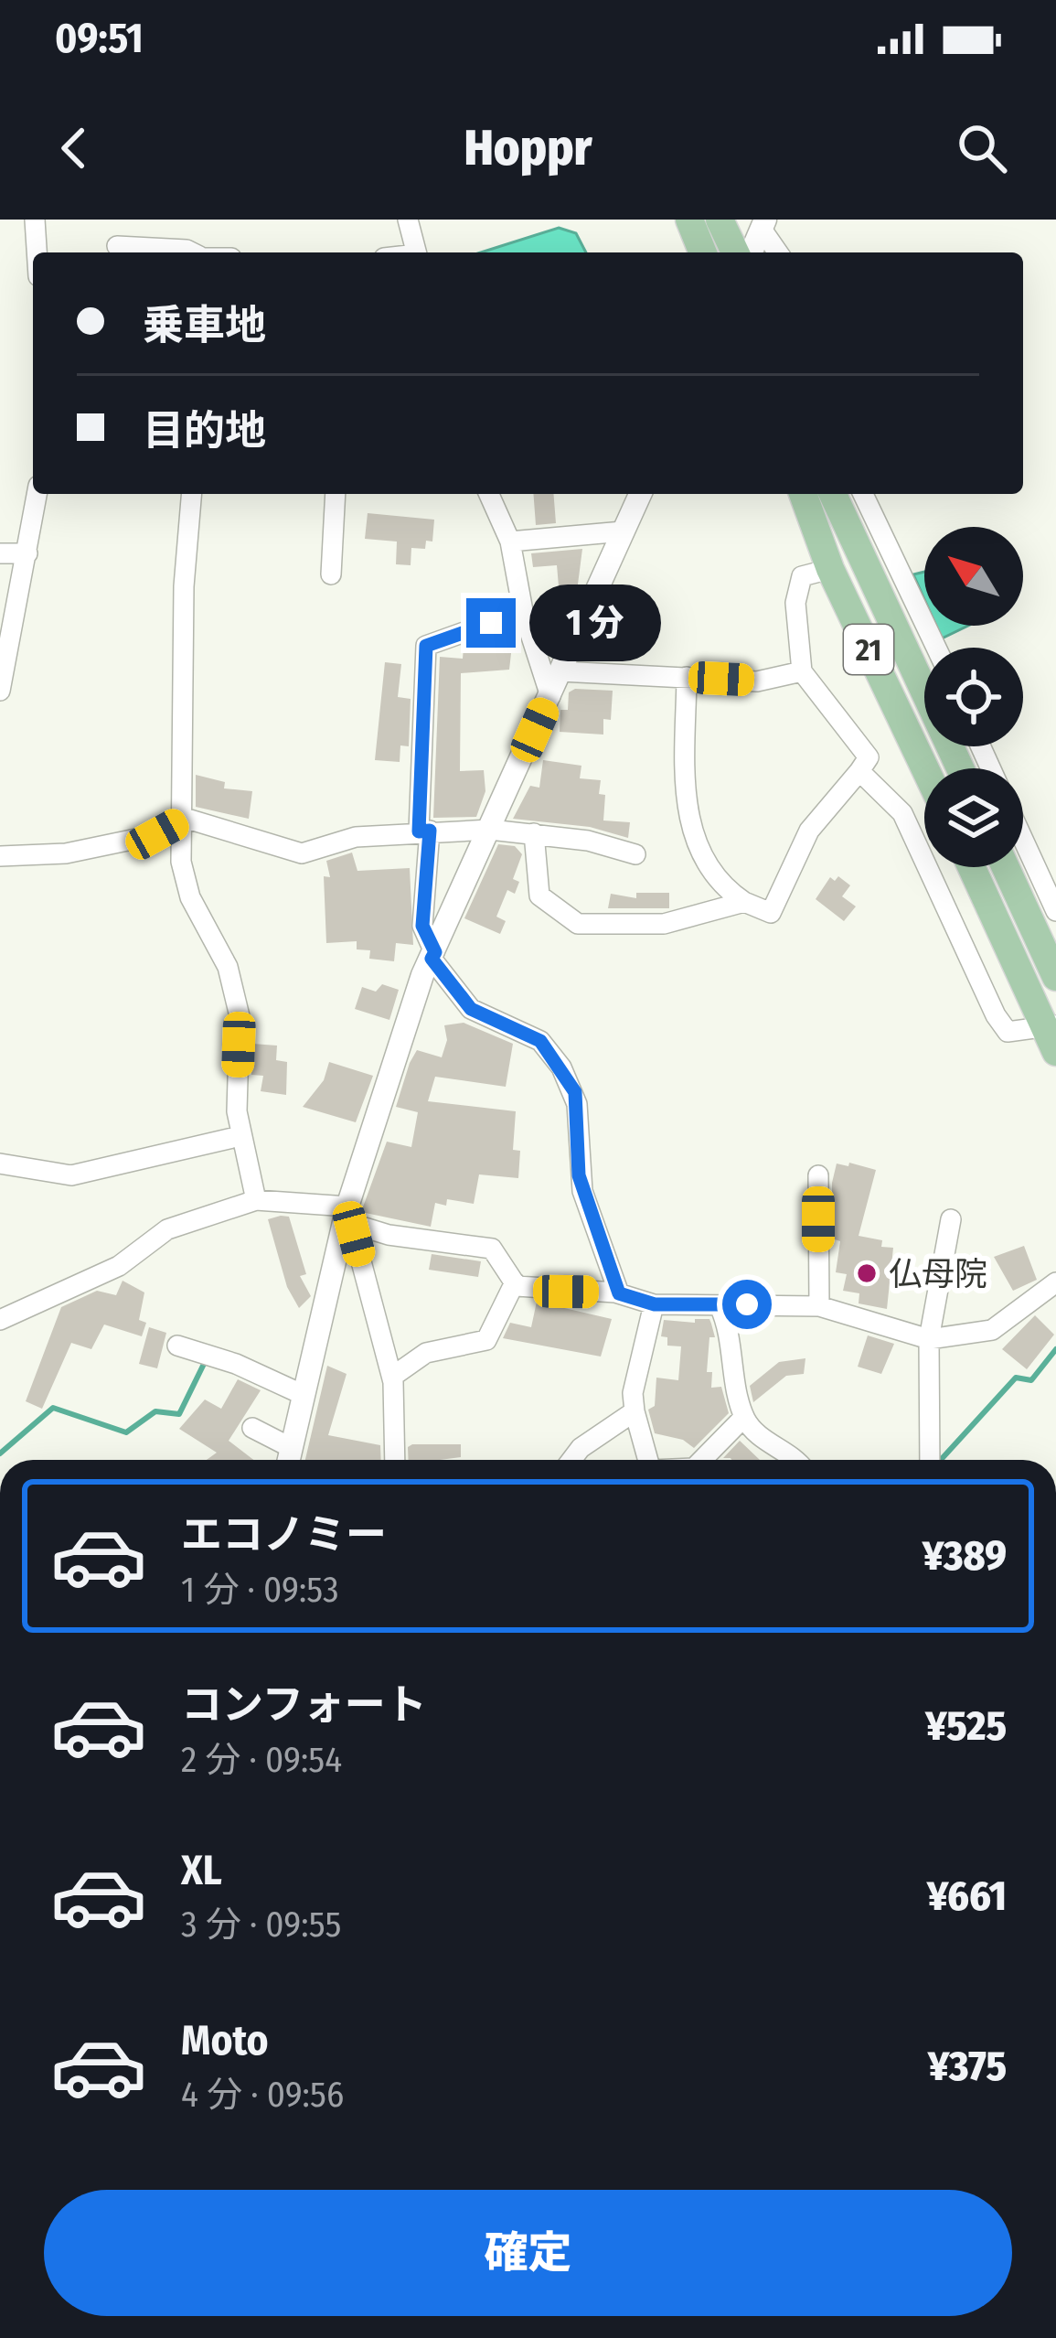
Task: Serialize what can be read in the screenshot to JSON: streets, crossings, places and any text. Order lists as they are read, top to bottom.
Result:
{
  "streets": {
    "main road": ["21"]
  },
  "places": ["仏母院"],
  "north": "top left",
  "page": {
    "status": "09:51",
    "header": "Hoppr",
    "banner": ["乗車地", "目的地"],
    "bubble": "1 分",
    "list": [
      {
        "name": "エコノミー",
        "note": "1 分 · 09:53",
        "value": "¥389"
      },
      {
        "name": "コンフォート",
        "note": "2 分 · 09:54",
        "value": "¥525"
      },
      {
        "name": "XL",
        "note": "3 分 · 09:55",
        "value": "¥661"
      },
      {
        "name": "Moto",
        "note": "4 分 · 09:56",
        "value": "¥375"
      }
    ],
    "buttons": "確定"
  }
}
